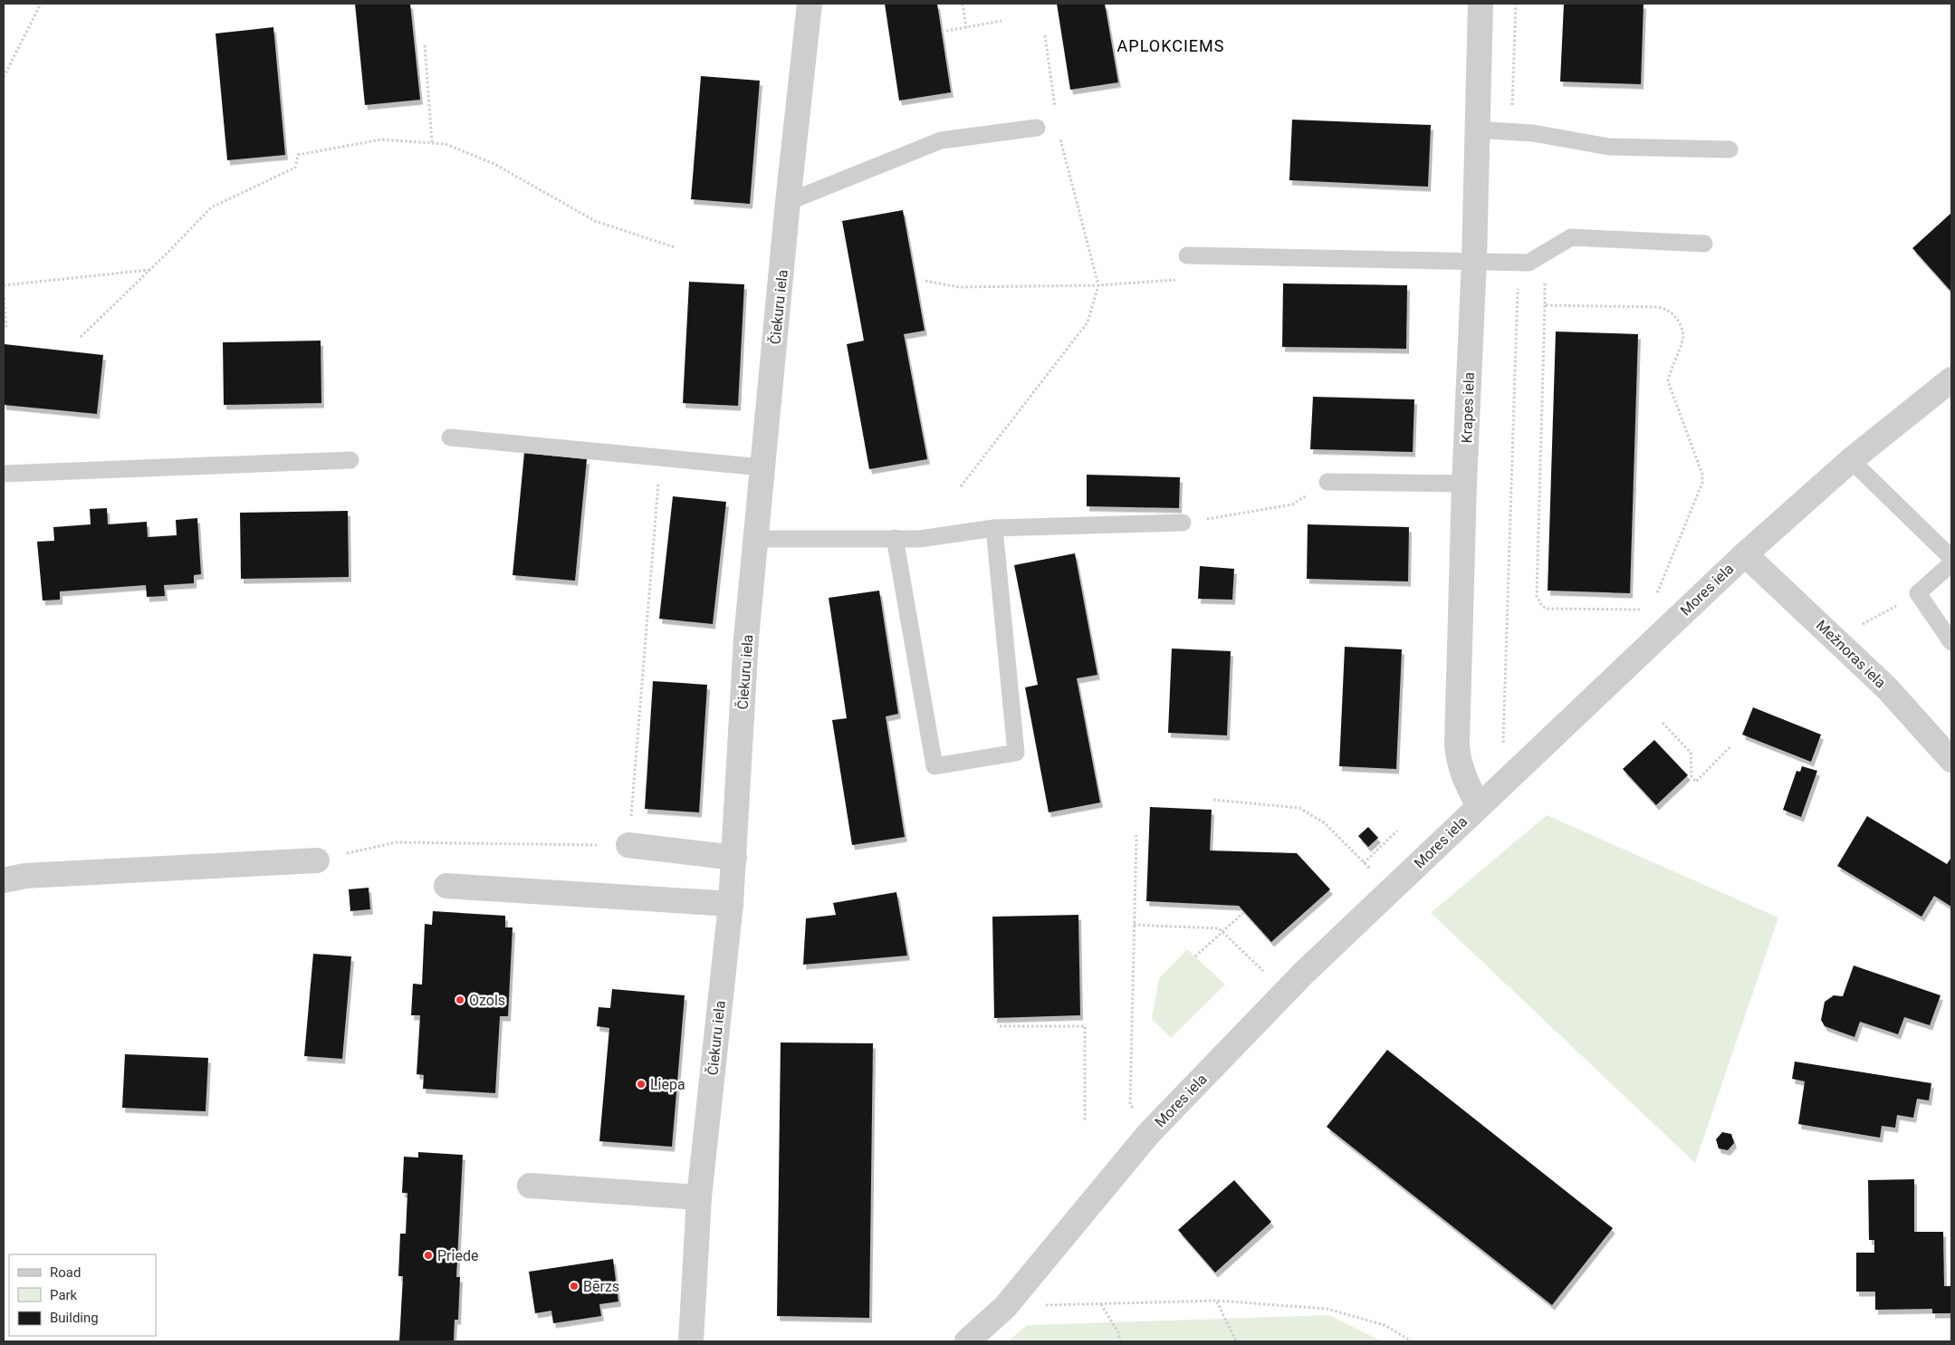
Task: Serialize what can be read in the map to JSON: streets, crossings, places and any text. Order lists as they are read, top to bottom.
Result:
{
  "streets": {
    "street": [
      "Čiekuru iela",
      "Krapes iela",
      "Mores iela",
      "Mežnoras iela"
    ]
  },
  "crossings": [
    ["Krapes iela", "Mores iela"],
    ["Mores iela", "Mežnoras iela"]
  ],
  "districts": ["APLOKCIEMS"],
  "places": [
    "Ozols",
    "Liepa",
    "Priede",
    "Bērzs"
  ],
  "legend": ["Road", "Park", "Building"]
}
